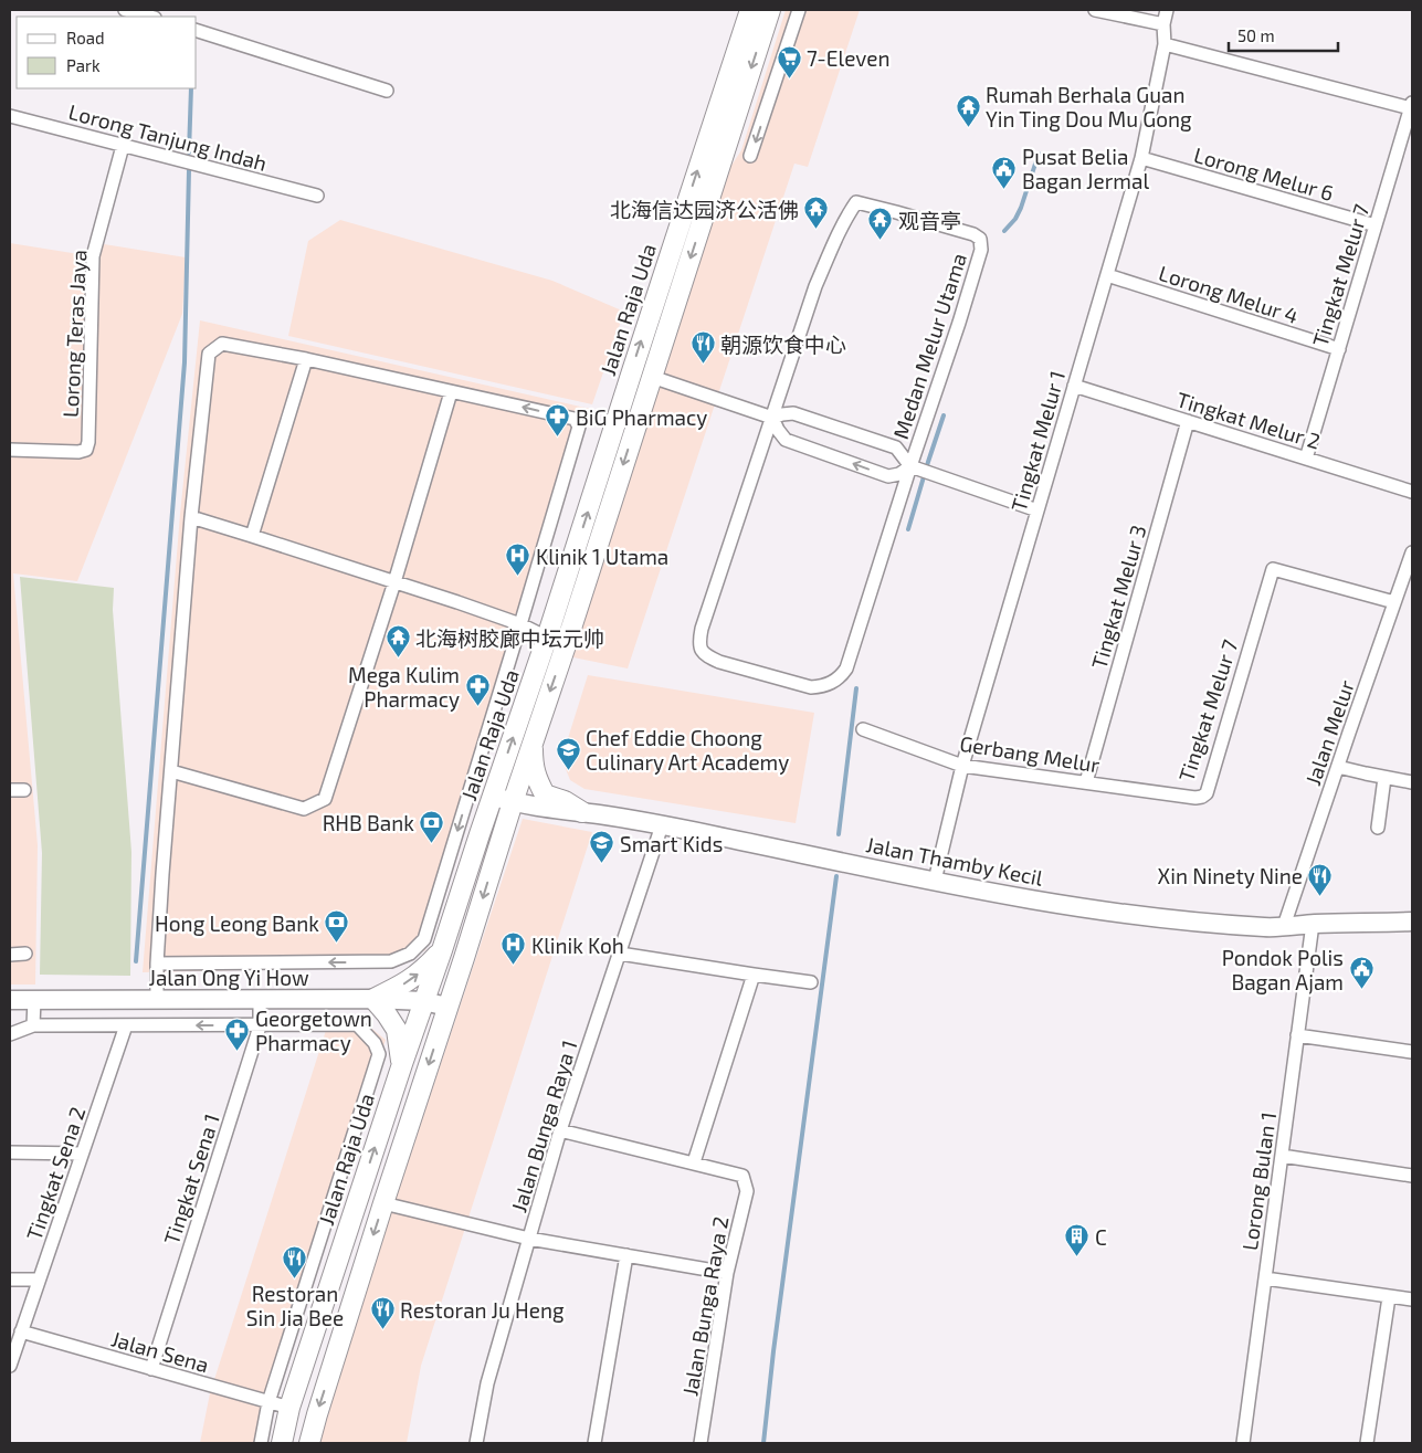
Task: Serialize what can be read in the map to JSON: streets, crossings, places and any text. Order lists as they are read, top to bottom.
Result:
{
  "streets": {
    "main road": ["Jalan Raja Uda"],
    "street": [
      "Lorong Tanjung Indah",
      "Lorong Melur 6",
      "Tingkat Melur 7",
      "Lorong Melur 4",
      "Lorong Teras Jaya",
      "Medan Melur Utama",
      "Tingkat Melur 2",
      "Tingkat Melur 1",
      "Tingkat Melur 3",
      "Jalan Melur",
      "Gerbang Melur",
      "Jalan Thamby Kecil",
      "Jalan Ong Yi How",
      "Jalan Bunga Raya 1",
      "Tingkat Sena 2",
      "Tingkat Sena 1",
      "Lorong Bulan 1",
      "Jalan Bunga Raya 2",
      "Jalan Sena"
    ]
  },
  "crossings": [
    ["Lorong Tanjung Indah", "Lorong Teras Jaya"],
    ["Lorong Melur 6", "Tingkat Melur 7"],
    ["Lorong Melur 6", "Tingkat Melur 1"],
    ["Tingkat Melur 7", "Lorong Melur 4"],
    ["Tingkat Melur 7", "Tingkat Melur 2"],
    ["Tingkat Melur 7", "Jalan Melur"],
    ["Tingkat Melur 7", "Gerbang Melur"],
    ["Lorong Melur 4", "Tingkat Melur 1"],
    ["Jalan Raja Uda", "Jalan Thamby Kecil"],
    ["Jalan Raja Uda", "Jalan Ong Yi How"],
    ["Jalan Raja Uda", "Tingkat Sena 1"],
    ["Jalan Raja Uda", "Jalan Sena"],
    ["Tingkat Melur 2", "Tingkat Melur 1"],
    ["Tingkat Melur 2", "Tingkat Melur 3"],
    ["Tingkat Melur 1", "Gerbang Melur"],
    ["Tingkat Melur 1", "Jalan Thamby Kecil"],
    ["Tingkat Melur 3", "Gerbang Melur"],
    ["Jalan Melur", "Jalan Thamby Kecil"],
    ["Jalan Thamby Kecil", "Jalan Bunga Raya 1"],
    ["Jalan Thamby Kecil", "Lorong Bulan 1"],
    ["Jalan Ong Yi How", "Tingkat Sena 1"],
    ["Tingkat Sena 2", "Jalan Sena"],
    ["Tingkat Sena 1", "Jalan Sena"]
  ],
  "places": {
    "supermarket": ["7-Eleven"],
    "temple": [
      "Rumah Berhala Guan Yin Ting Dou Mu Gong",
      "北海信达园济公活佛",
      "观音亭",
      "北海树胶廊中坛元帅"
    ],
    "public building": ["Pusat Belia Bagan Jermal", "Pondok Polis Bagan Ajam"],
    "restaurant": [
      "朝源饮食中心",
      "Xin Ninety Nine",
      "Restoran Sin Jia Bee",
      "Restoran Ju Heng"
    ],
    "pharmacy": ["BiG Pharmacy", "Mega Kulim Pharmacy", "Georgetown Pharmacy"],
    "hospital": ["Klinik 1 Utama", "Klinik Koh"],
    "school or university": ["Chef Eddie Choong Culinary Art Academy", "Smart Kids"],
    "bank": ["RHB Bank", "Hong Leong Bank"],
    "building": ["C"]
  },
  "legend": ["Road", "Park"],
  "scale_bar": "50 m"
}
